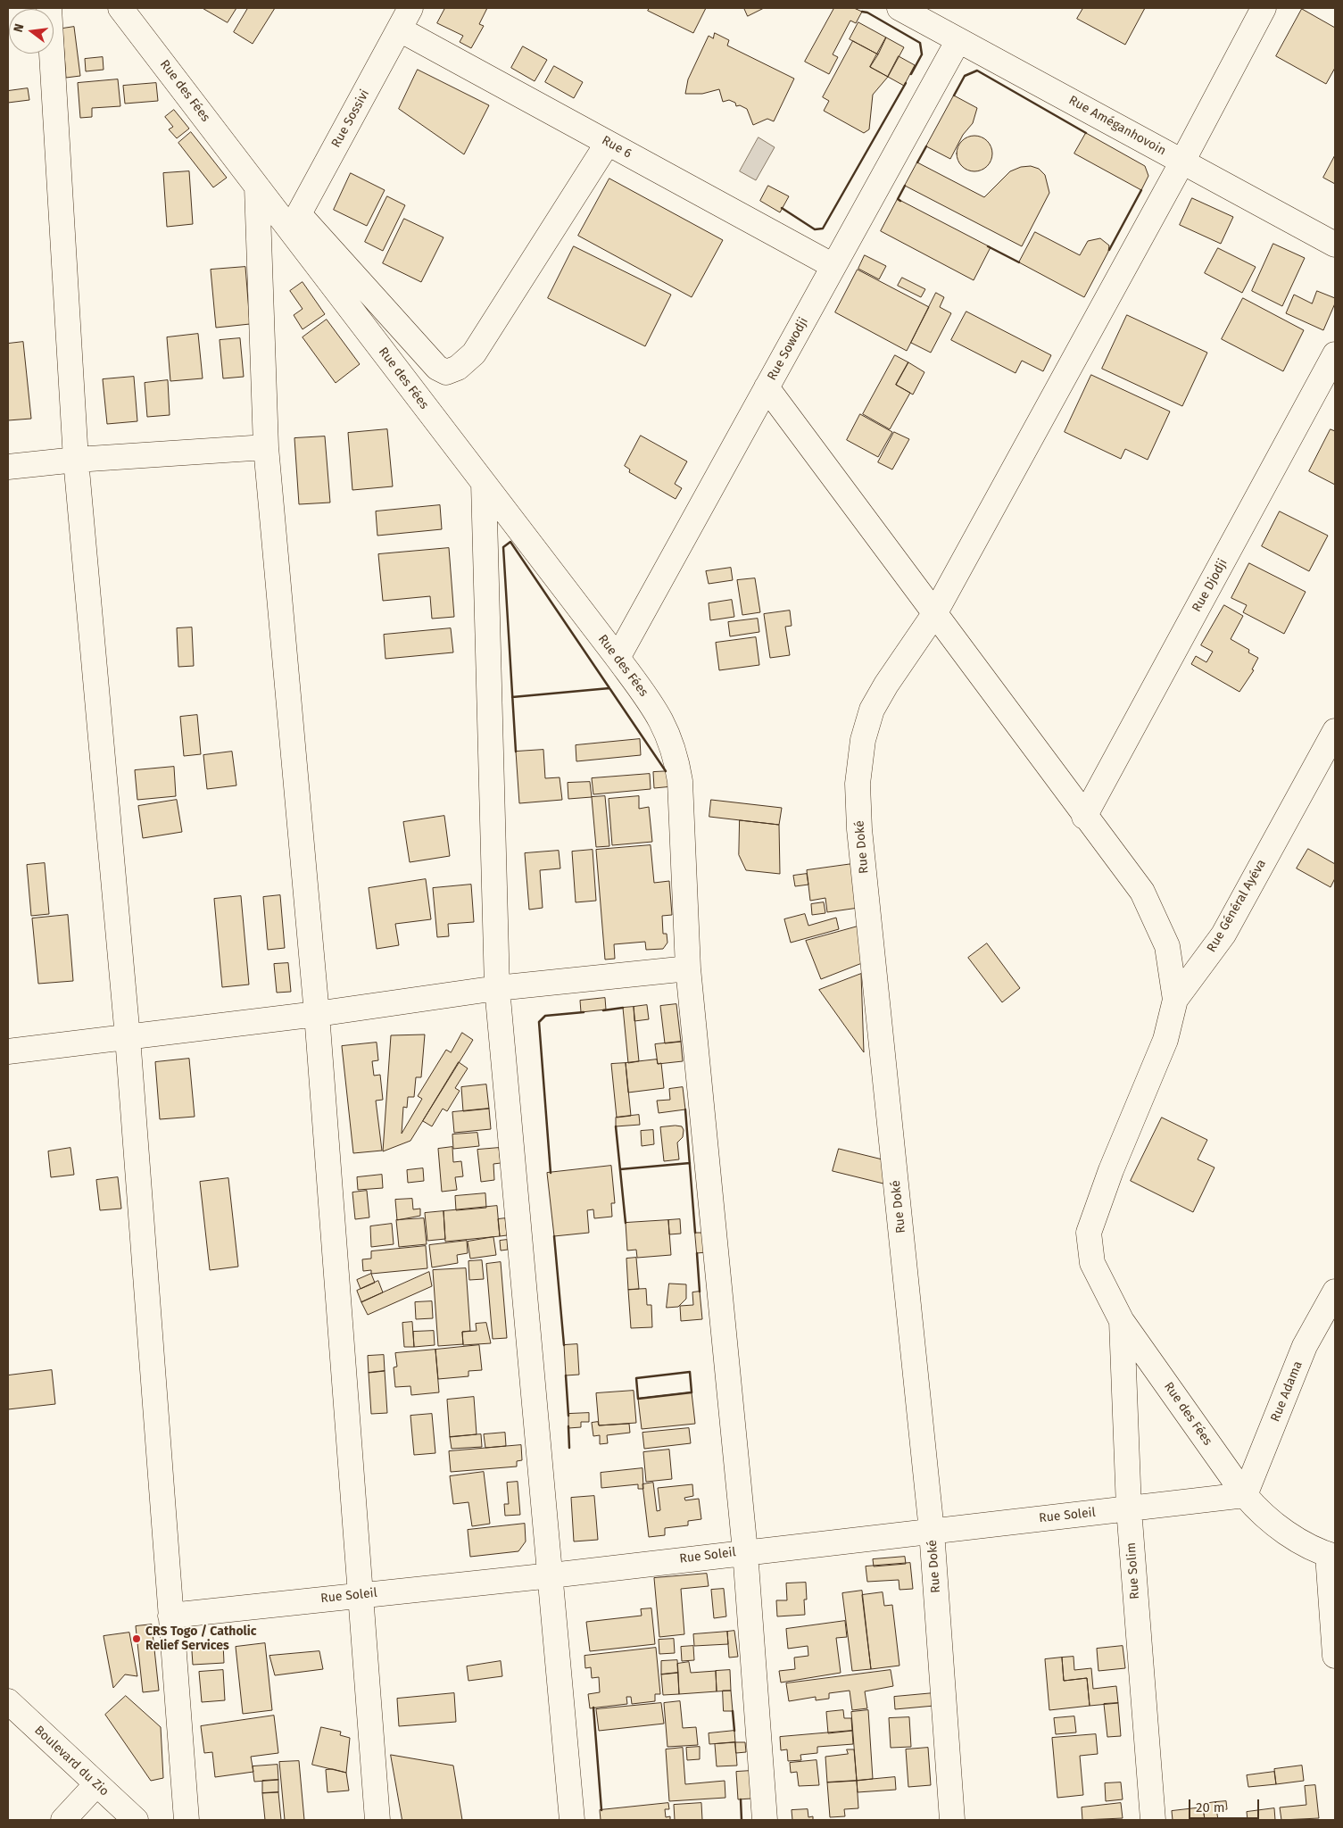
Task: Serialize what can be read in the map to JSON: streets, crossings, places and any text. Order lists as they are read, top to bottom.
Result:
{
  "streets": {
    "street": [
      "Rue des Fées",
      "Rue Sossivi",
      "Rue Améganhovoin",
      "Rue 6",
      "Rue Sowodji",
      "Rue Djodji",
      "Rue Doké",
      "Rue Général Ayéva",
      "Rue Adama",
      "Rue Soleil",
      "Rue Solim",
      "Boulevard du Zio"
    ]
  },
  "crossings": [
    ["Rue des Fées", "Rue Sossivi"],
    ["Rue des Fées", "Rue Sowodji"],
    ["Rue des Fées", "Rue Général Ayéva"],
    ["Rue des Fées", "Rue Adama"],
    ["Rue des Fées", "Rue Soleil"],
    ["Rue des Fées", "Rue Solim"],
    ["Rue Sossivi", "Rue 6"],
    ["Rue Améganhovoin", "Rue Sowodji"],
    ["Rue Améganhovoin", "Rue Doké"],
    ["Rue 6", "Rue Sowodji"],
    ["Rue Doké", "Rue Soleil"],
    ["Rue Adama", "Rue Soleil"],
    ["Rue Soleil", "Rue Solim"]
  ],
  "places": ["CRS Togo / Catholic Relief Services"],
  "scale_bar": "20 m",
  "north": "left"
}
